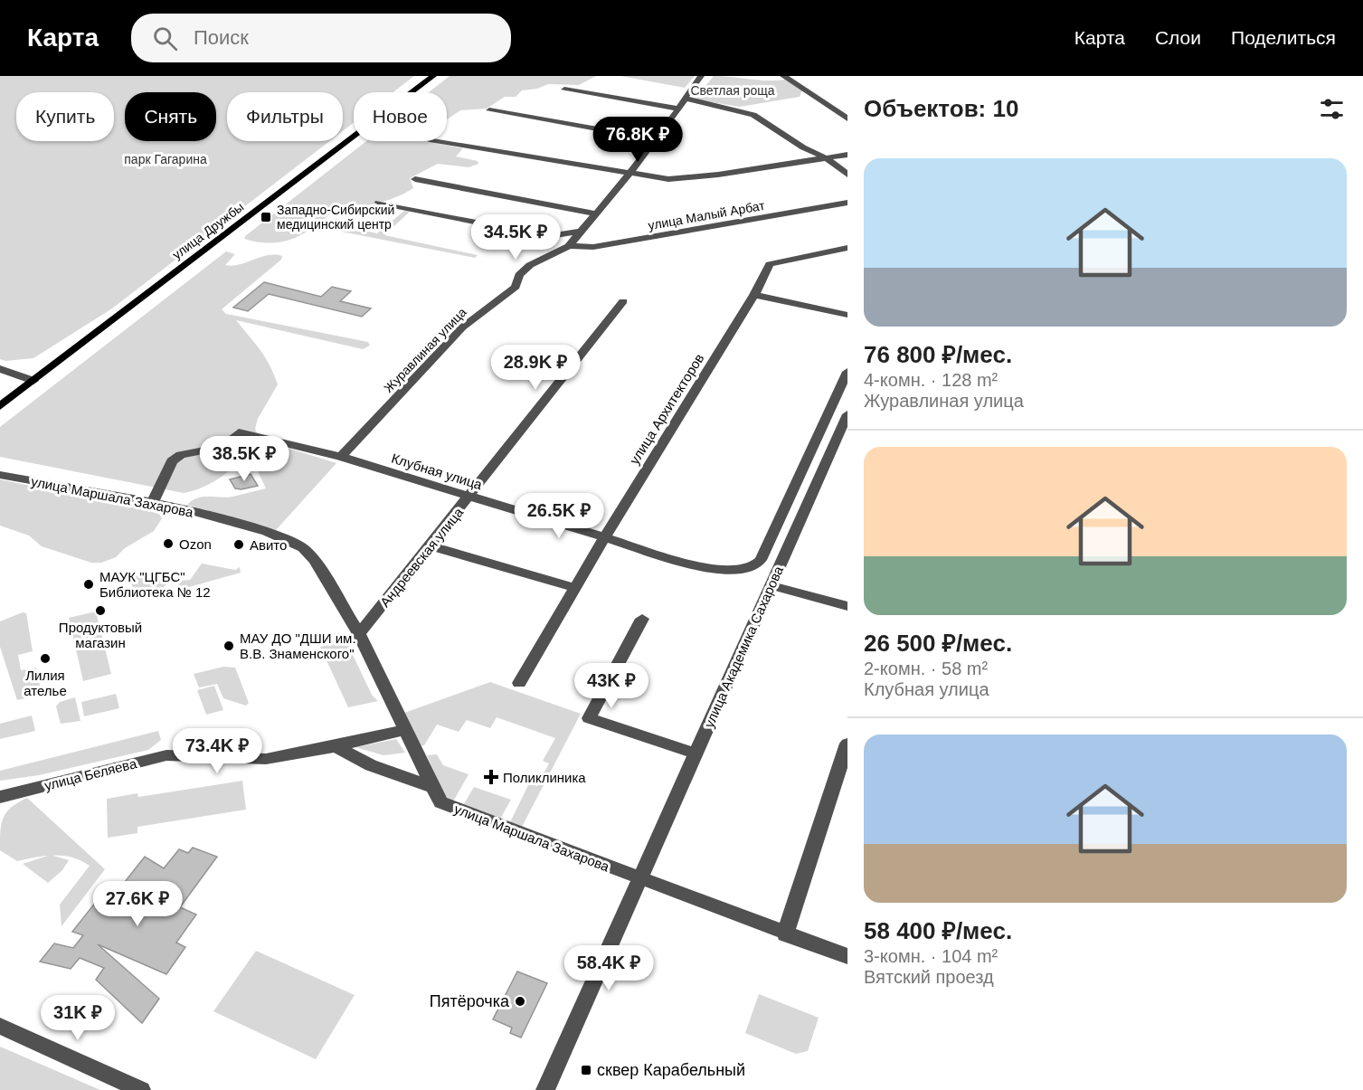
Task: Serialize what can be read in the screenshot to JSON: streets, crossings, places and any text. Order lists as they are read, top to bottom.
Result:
{
  "streets": {
    "main road": ["улица Дружбы"],
    "street": [
      "улица Малый Арбат",
      "Журавлиная улица",
      "улица Архитекторов",
      "Клубная улица",
      "улица Маршала Захарова",
      "Андреевская улица",
      "улица Академика Сахарова",
      "улица Беляева"
    ]
  },
  "crossings": [
    ["улица Малый Арбат", "Журавлиная улица"],
    ["Журавлиная улица", "Клубная улица"],
    ["улица Архитекторов", "Клубная улица"],
    ["Клубная улица", "улица Маршала Захарова"],
    ["Клубная улица", "Андреевская улица"],
    ["улица Маршала Захарова", "Андреевская улица"],
    ["улица Маршала Захарова", "улица Академика Сахарова"],
    ["улица Маршала Захарова", "улица Беляева"]
  ],
  "parks": ["Светлая роща", "парк Гагарина"],
  "places": {
    "transit": ["Западно-Сибирский медицинский центр", "сквер Карабельный"],
    "other": [
      "Ozon",
      "Авито",
      "МАУК \"ЦГБС\" Библиотека № 12",
      "Продуктовый магазин",
      "МАУ ДО \"ДШИ им. В.В. Знаменского\"",
      "Лилия ателье",
      "Пятёрочка"
    ],
    "health": ["Поликлиника"]
  },
  "page": {
    "header": "Карта",
    "search": "Поиск",
    "nav": ["Карта", "Слои", "Поделиться"],
    "heading": "Объектов: 10",
    "chip": [
      "Купить",
      "Снять",
      "Фильтры",
      "Новое"
    ],
    "price": [
      "76.8K ₽",
      "34.5K ₽",
      "28.9K ₽",
      "38.5K ₽",
      "26.5K ₽",
      "43K ₽",
      "73.4K ₽",
      "27.6K ₽",
      "58.4K ₽",
      "31K ₽"
    ],
    "list": [
      {
        "name": "76 800 ₽/мес.",
        "note": "4-комн. · 128 m² · Журавлиная улица"
      },
      {
        "name": "26 500 ₽/мес.",
        "note": "2-комн. · 58 m² · Клубная улица"
      },
      {
        "name": "58 400 ₽/мес.",
        "note": "3-комн. · 104 m² · Вятский проезд"
      }
    ]
  }
}
